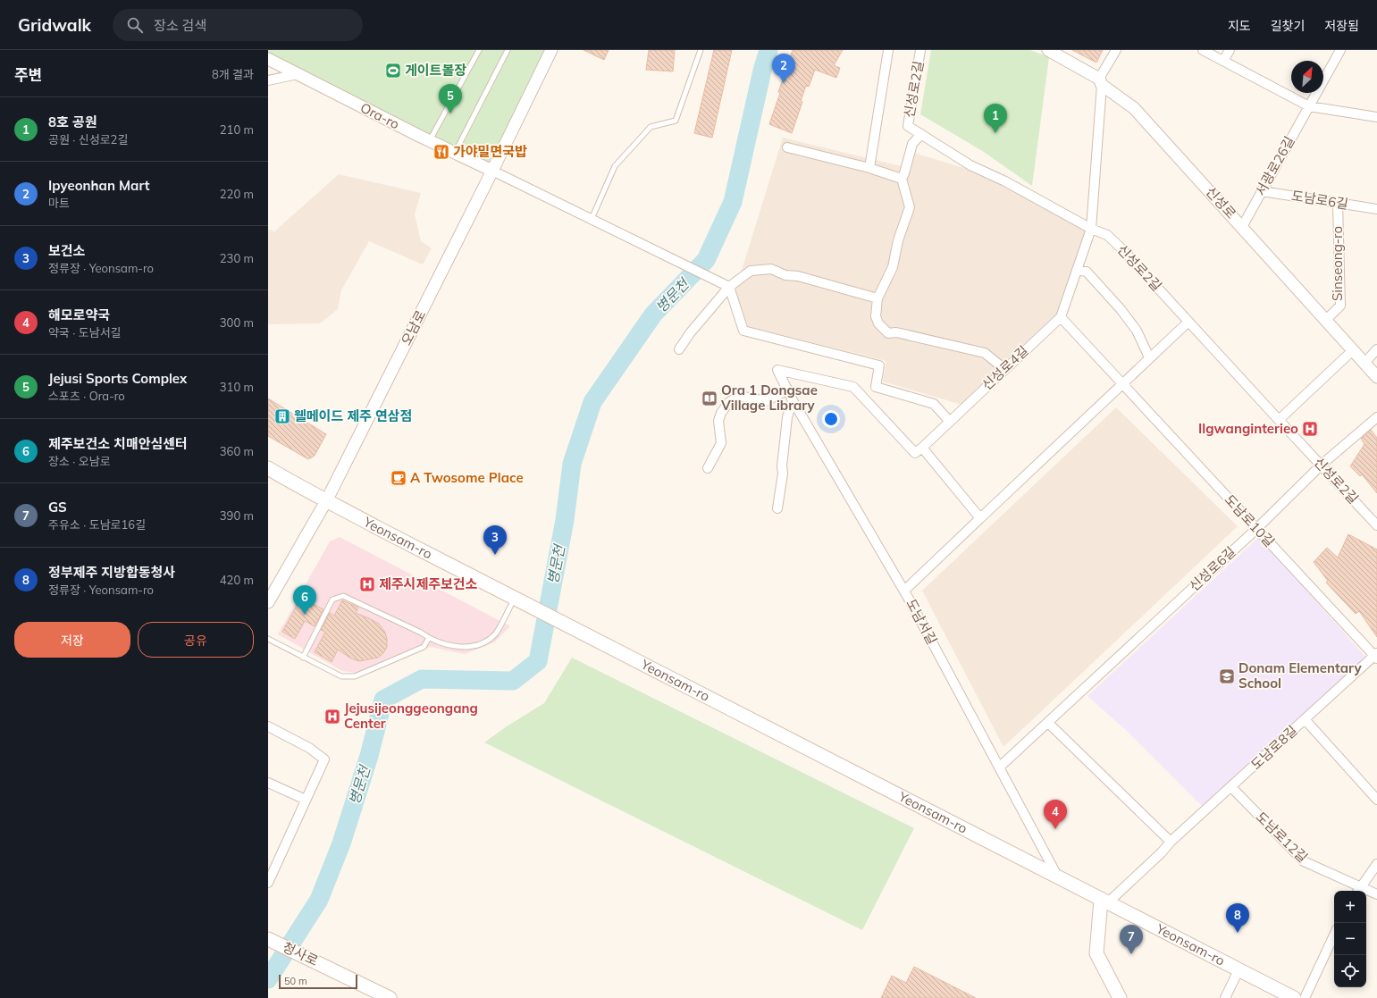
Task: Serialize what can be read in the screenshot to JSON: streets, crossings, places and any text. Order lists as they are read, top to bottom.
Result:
{
  "streets": {
    "main road": ["Yeonsam-ro", "청사로"],
    "street": [
      "신성로2길",
      "Ora-ro",
      "서광로26길",
      "도남로6길",
      "신성로",
      "Sinseong-ro",
      "오남로",
      "신성로4길",
      "도남로10길",
      "신성로6길",
      "도남서길",
      "도남로8길",
      "도남로12길"
    ]
  },
  "crossings": [
    ["신성로2길", "신성로4길"],
    ["신성로2길", "신성로6길"],
    ["Ora-ro", "오남로"],
    ["서광로26길", "도남로6길"],
    ["서광로26길", "신성로"],
    ["도남로6길", "Sinseong-ro"],
    ["신성로", "Sinseong-ro"],
    ["신성로", "신성로4길"],
    ["오남로", "Yeonsam-ro"],
    ["신성로4길", "도남로10길"],
    ["신성로4길", "도남서길"],
    ["도남로10길", "신성로6길"],
    ["도남로10길", "도남로8길"],
    ["Yeonsam-ro", "도남서길"],
    ["Yeonsam-ro", "도남로8길"],
    ["신성로6길", "도남서길"],
    ["도남로8길", "도남로12길"]
  ],
  "water": ["병문천"],
  "places": {
    "sports": ["게이트볼장"],
    "restaurant": ["가야밀면국밥"],
    "library": ["Ora 1 Dongsae Village Library"],
    "building": ["웰메이드 제주 연삼점"],
    "hospital": ["Ilgwanginterieo", "제주시제주보건소", "Jejusijeonggeongang Center"],
    "cafe": ["A Twosome Place"],
    "school or university": ["Donam Elementary School"]
  },
  "scale_bar": "50 m",
  "north": "top right",
  "page": {
    "header": "Gridwalk",
    "search": "장소 검색",
    "nav": ["지도", "길찾기", "저장됨"],
    "heading": ["주변", "8개 결과"],
    "pins": [
      "2",
      "5",
      "1",
      "3",
      "6",
      "4",
      "8",
      "7"
    ],
    "list": [
      {
        "mark": "1",
        "name": "8호 공원",
        "note": "공원 · 신성로2길",
        "value": "210 m"
      },
      {
        "mark": "2",
        "name": "Ipyeonhan Mart",
        "note": "마트",
        "value": "220 m"
      },
      {
        "mark": "3",
        "name": "보건소",
        "note": "정류장 · Yeonsam-ro",
        "value": "230 m"
      },
      {
        "mark": "4",
        "name": "해모로약국",
        "note": "약국 · 도남서길",
        "value": "300 m"
      },
      {
        "mark": "5",
        "name": "Jejusi Sports Complex",
        "note": "스포츠 · Ora-ro",
        "value": "310 m"
      },
      {
        "mark": "6",
        "name": "제주보건소 치매안심센터",
        "note": "장소 · 오남로",
        "value": "360 m"
      },
      {
        "mark": "7",
        "name": "GS",
        "note": "주유소 · 도남로16길",
        "value": "390 m"
      },
      {
        "mark": "8",
        "name": "정부제주 지방합동청사",
        "note": "정류장 · Yeonsam-ro",
        "value": "420 m"
      }
    ],
    "buttons": ["저장", "공유"],
    "map_buttons": ["+", "−"],
    "scale": "50 m"
  }
}
